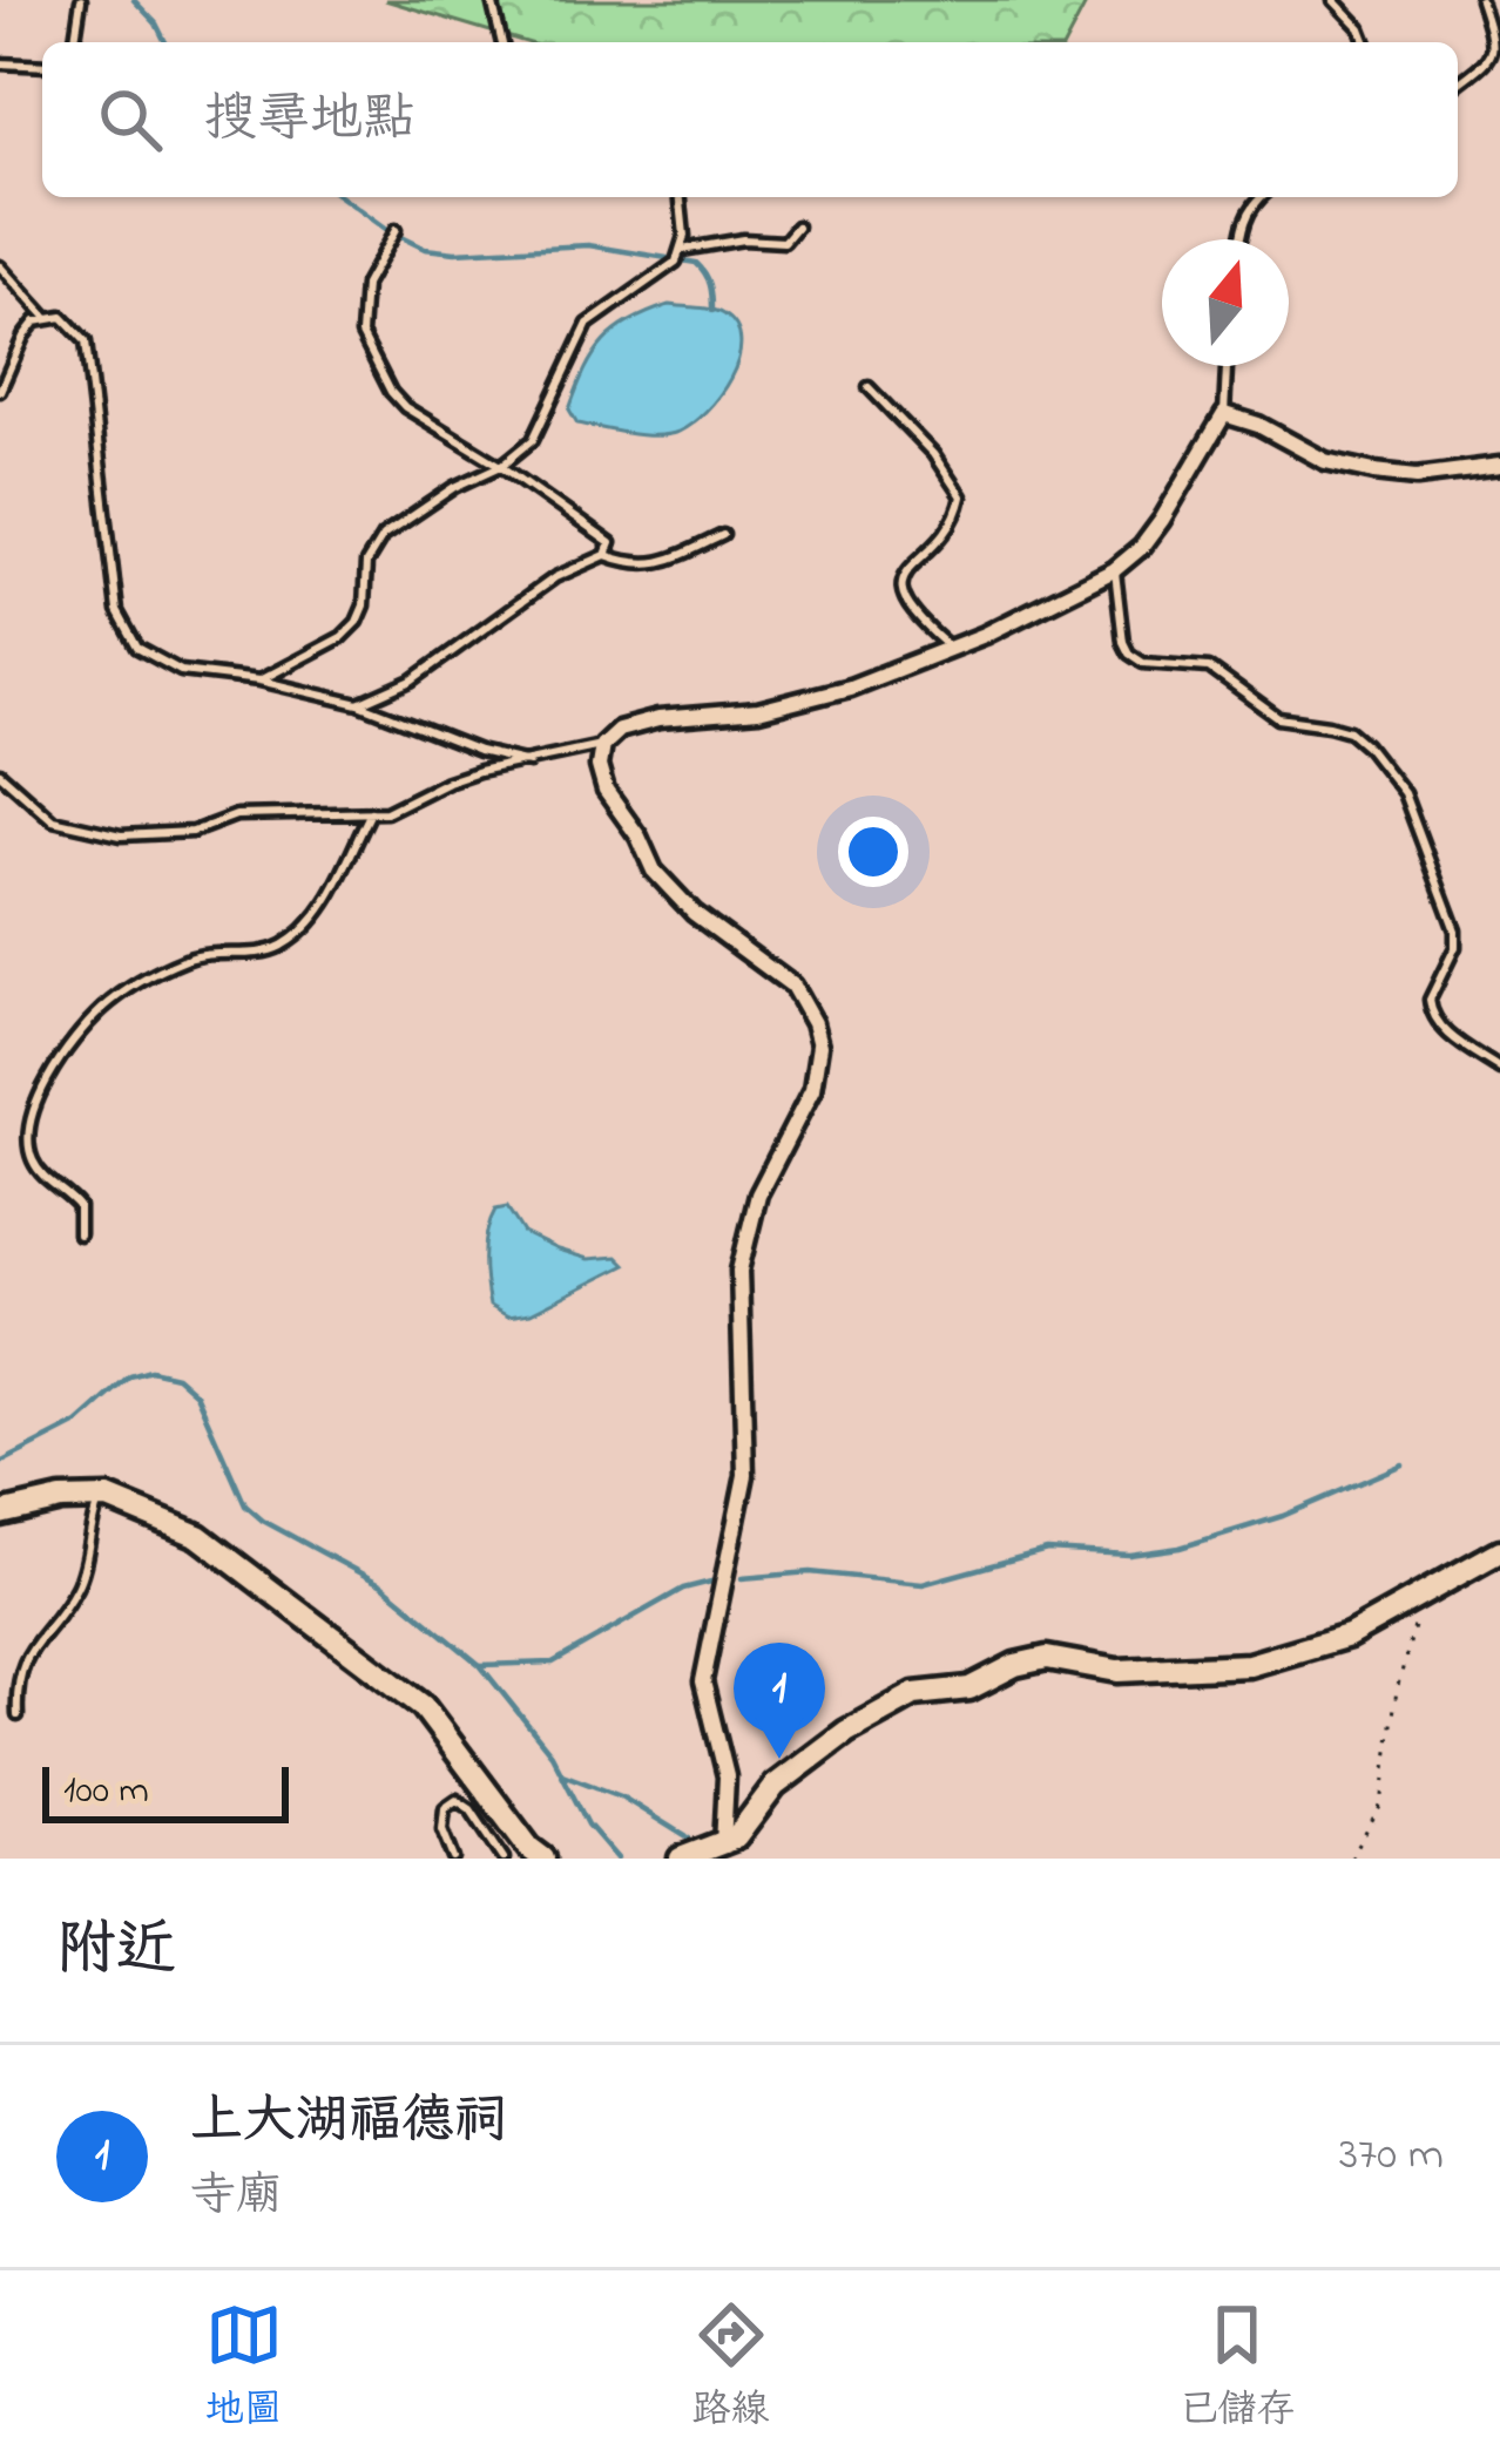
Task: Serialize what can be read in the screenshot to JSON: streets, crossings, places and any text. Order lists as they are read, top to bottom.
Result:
{
  "scale_bar": "100 m",
  "north": "top",
  "page": {
    "search": "搜尋地點",
    "pins": "1",
    "scale": "100 m",
    "heading": "附近",
    "list": [
      {
        "mark": "1",
        "name": "上大湖福德祠",
        "note": "寺廟",
        "value": "370 m"
      }
    ],
    "nav": ["地圖", "路線", "已儲存"]
  }
}
